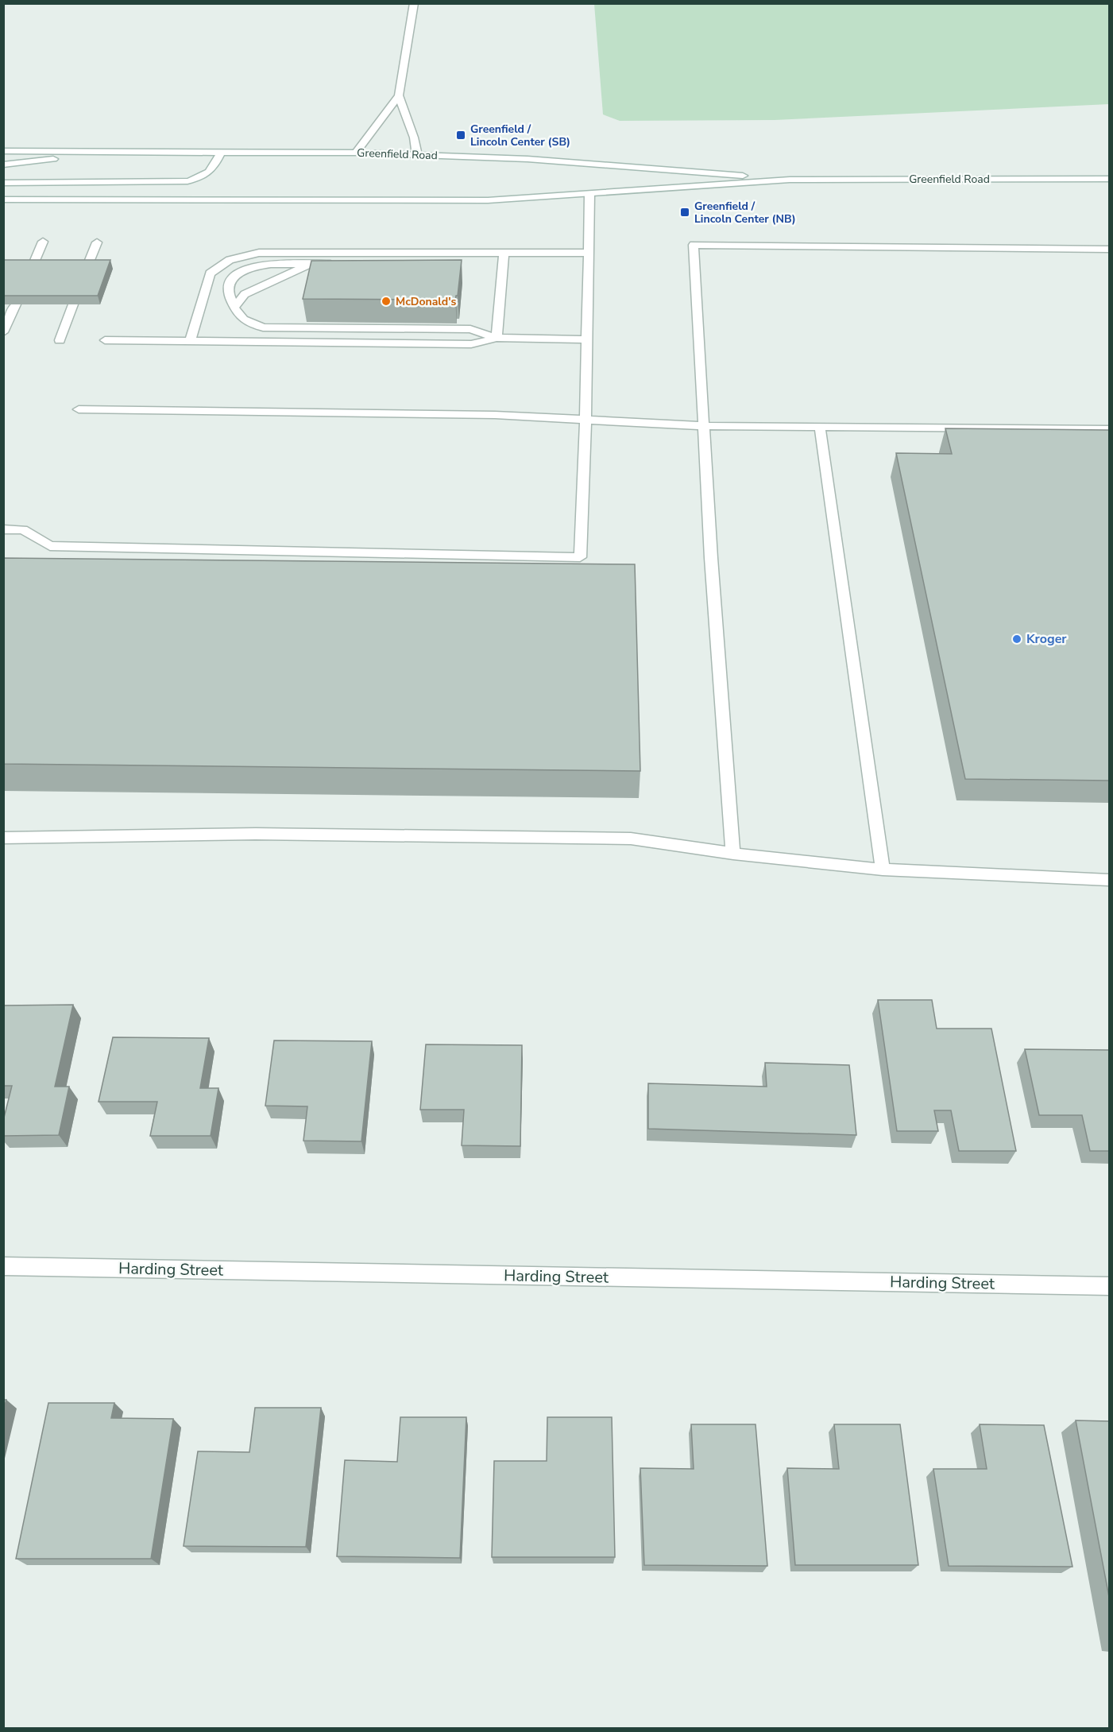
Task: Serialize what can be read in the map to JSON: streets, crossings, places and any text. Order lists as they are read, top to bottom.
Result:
{
  "streets": {
    "main road": ["Greenfield Road", "Harding Street"]
  },
  "places": {
    "transit": ["Greenfield / Lincoln Center (SB)", "Greenfield / Lincoln Center (NB)"],
    "other": ["McDonald's", "Kroger"]
  }
}
